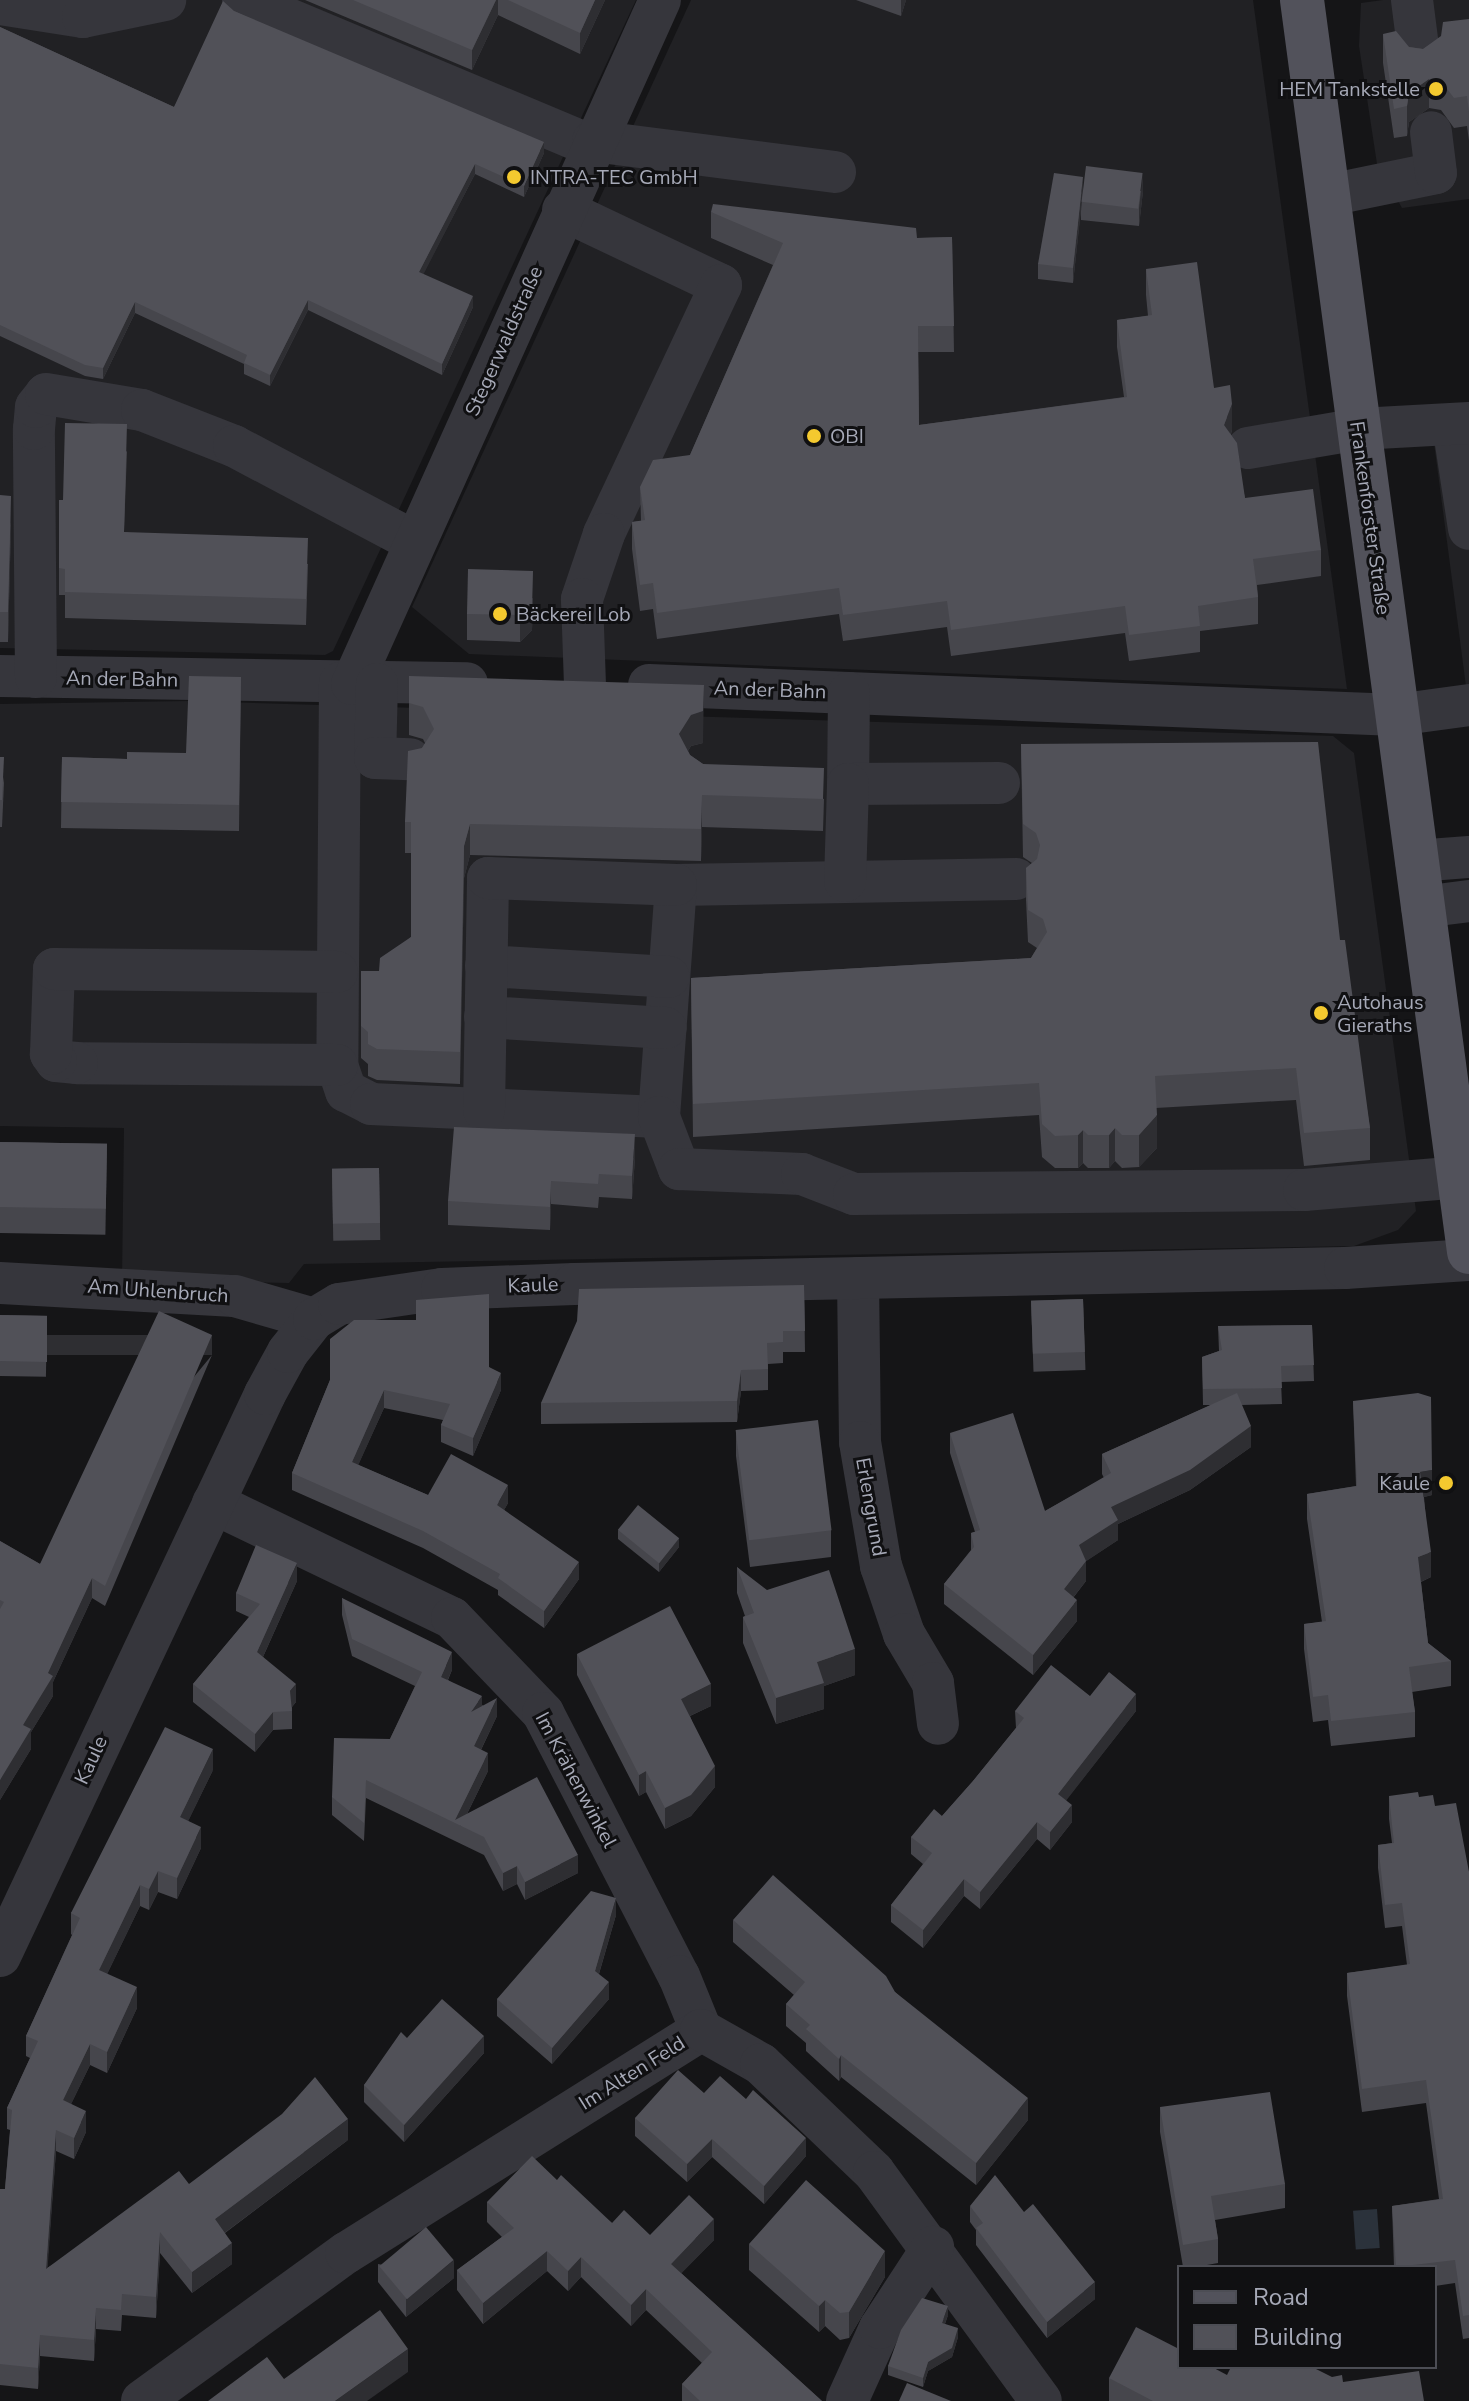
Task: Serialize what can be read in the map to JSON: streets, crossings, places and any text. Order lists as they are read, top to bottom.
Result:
{
  "streets": {
    "main road": ["Frankenforster Straße"],
    "street": [
      "Stegerwaldstraße",
      "An der Bahn",
      "Kaule",
      "Am Uhlenbruch",
      "Erlengrund",
      "Im Krähenwinkel",
      "Im Alten Feld"
    ]
  },
  "crossings": [
    ["Stegerwaldstraße", "An der Bahn"],
    ["Frankenforster Straße", "An der Bahn"],
    ["Kaule", "Am Uhlenbruch"],
    ["Kaule", "Erlengrund"],
    ["Kaule", "Im Krähenwinkel"],
    ["Im Krähenwinkel", "Im Alten Feld"]
  ],
  "places": [
    "HEM Tankstelle",
    "INTRA-TEC GmbH",
    "OBI",
    "Bäckerei Lob",
    "Autohaus Gieraths",
    "Kaule"
  ],
  "legend": ["Road", "Building"]
}
